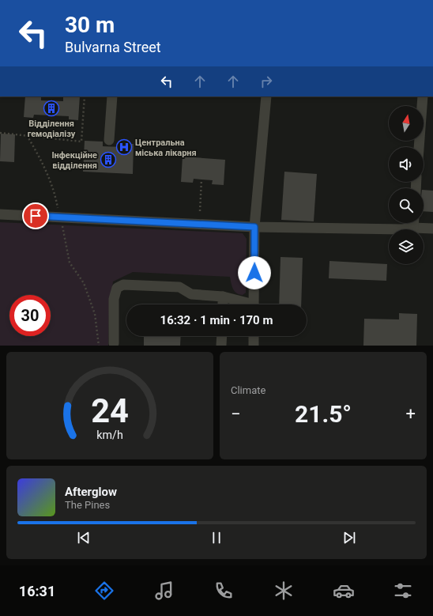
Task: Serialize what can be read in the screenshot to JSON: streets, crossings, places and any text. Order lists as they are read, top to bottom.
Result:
{
  "places": {
    "building": ["Відділення гемодіалізу", "Інфекційне відділення"],
    "hospital": ["Центральна міська лікарня"]
  },
  "north": "top",
  "page": {
    "turn": ["30 m", "Bulvarna Street"],
    "limit": "30",
    "trip": "16:32 · 1 min · 170 m",
    "tile": "Climate",
    "heat": ["−", "21.5°", "+"],
    "song": ["Afterglow", "The Pines"],
    "tabs": "16:31",
    "gauge": ["24", "km/h"]
  }
}
